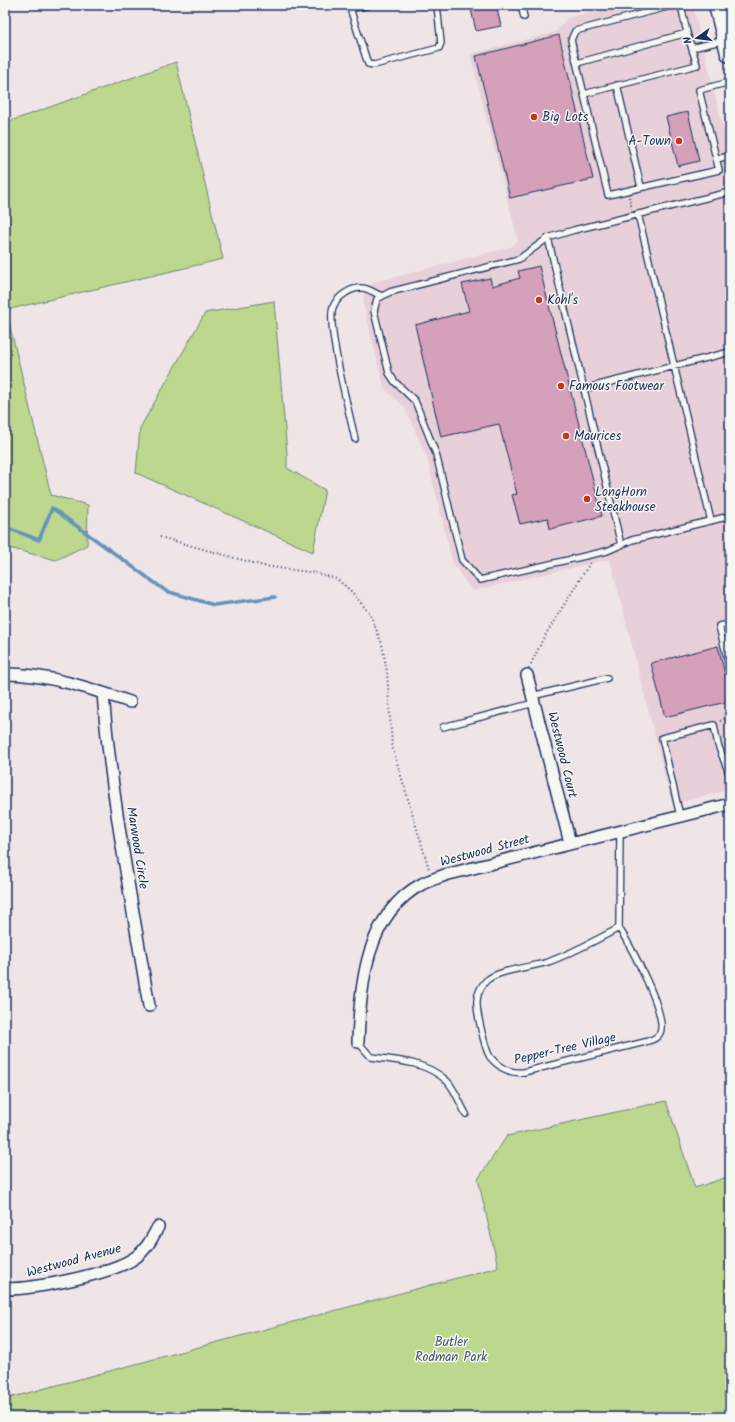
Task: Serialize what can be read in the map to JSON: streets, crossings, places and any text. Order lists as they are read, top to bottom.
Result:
{
  "streets": {
    "street": [
      "Westwood Court",
      "Marwood Circle",
      "Westwood Street",
      "Westwood Avenue"
    ],
    "lane": ["Pepper-Tree Village"]
  },
  "crossings": [
    ["Westwood Court", "Westwood Street"],
    ["Westwood Street", "Pepper-Tree Village"]
  ],
  "parks": ["Butler Rodman Park"],
  "places": [
    "Big Lots",
    "A-Town",
    "Kohl's",
    "Famous Footwear",
    "Maurices",
    "LongHorn Steakhouse"
  ],
  "north": "left"
}
